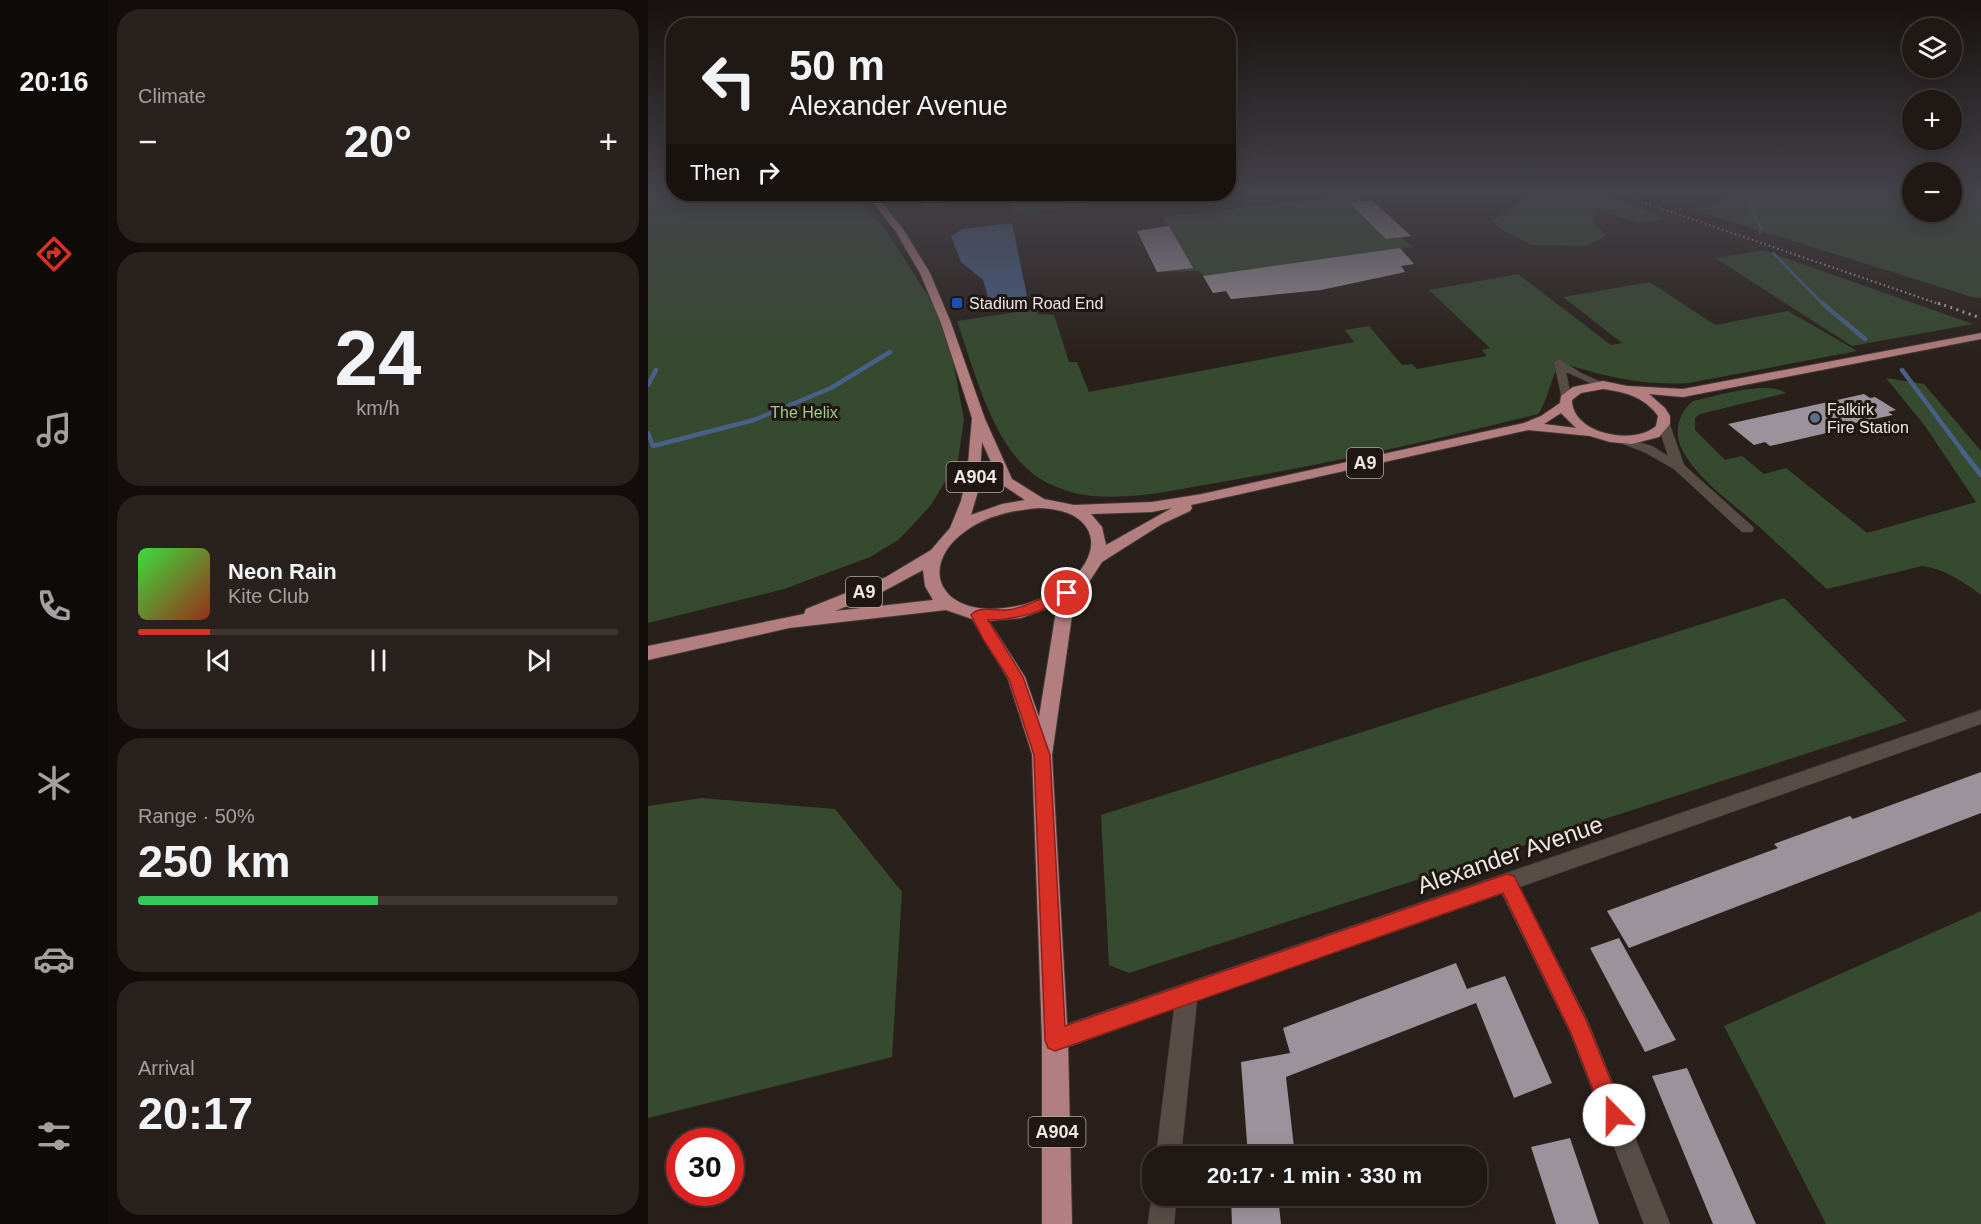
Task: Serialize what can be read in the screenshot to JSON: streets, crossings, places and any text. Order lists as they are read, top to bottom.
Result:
{
  "streets": {
    "main road": ["A9", "A904"],
    "street": ["Alexander Avenue"]
  },
  "crossings": [
    ["A9", "A904"],
    ["A904", "Alexander Avenue"]
  ],
  "parks": ["The Helix"],
  "places": {
    "transit": ["Stadium Road End"],
    "other": ["Falkirk Fire Station"]
  },
  "page": {
    "tabs": "20:16",
    "tile": [
      "Climate",
      ["24", "km/h"],
      ["Range · 50%", "250 km"],
      ["Arrival", "20:17"]
    ],
    "map_buttons": ["+", "−"],
    "turn": ["50 m", "Alexander Avenue"],
    "heat": ["−", "20°", "+"],
    "then": "Then",
    "song": ["Neon Rain", "Kite Club"],
    "limit": "30",
    "trip": "20:17 · 1 min · 330 m"
  }
}
